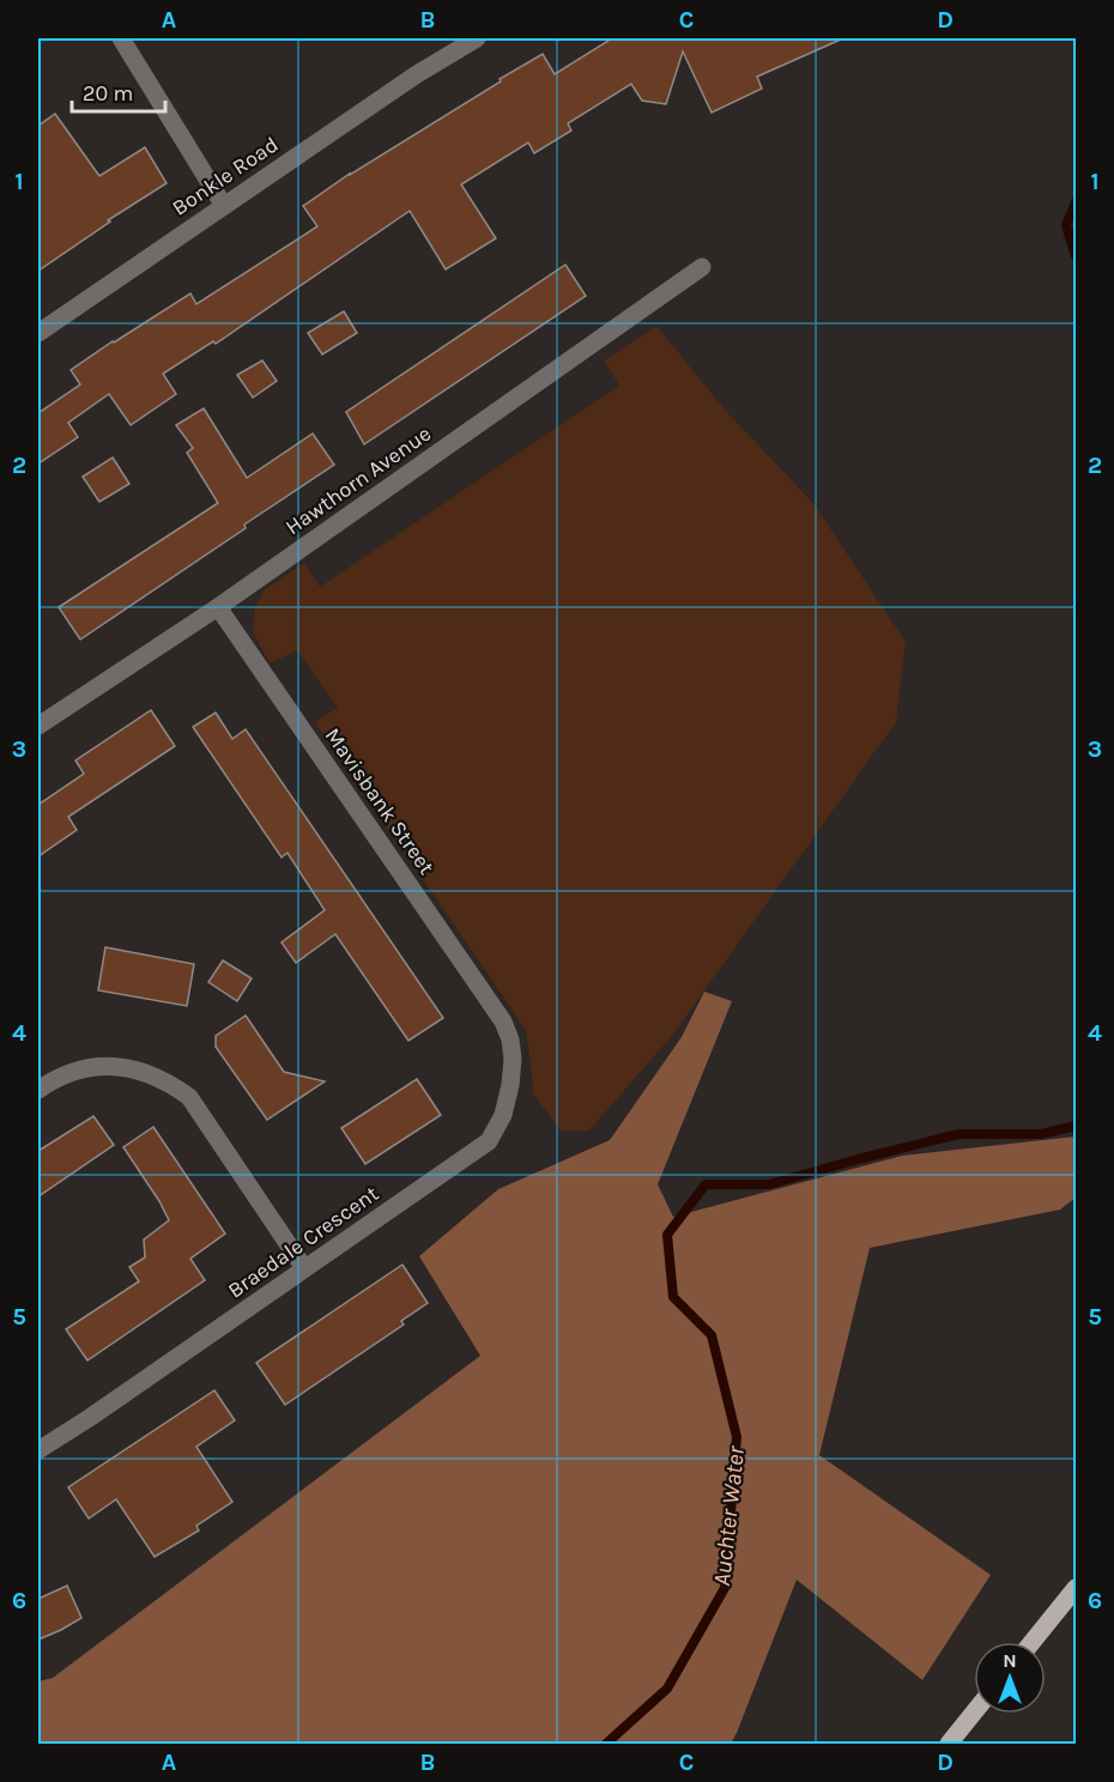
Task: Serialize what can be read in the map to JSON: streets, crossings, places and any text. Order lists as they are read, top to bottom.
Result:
{
  "streets": {
    "street": [
      "Bonkle Road",
      "Hawthorn Avenue",
      "Mavisbank Street",
      "Braedale Crescent"
    ]
  },
  "crossings": [
    ["Hawthorn Avenue", "Mavisbank Street"],
    ["Mavisbank Street", "Braedale Crescent"]
  ],
  "water": ["Auchter Water"],
  "scale_bar": "20 m",
  "north": "top",
  "grid": {
    "columns": [
      "A",
      "B",
      "C",
      "D"
    ],
    "rows": [
      "1",
      "2",
      "3",
      "4",
      "5",
      "6"
    ]
  }
}
